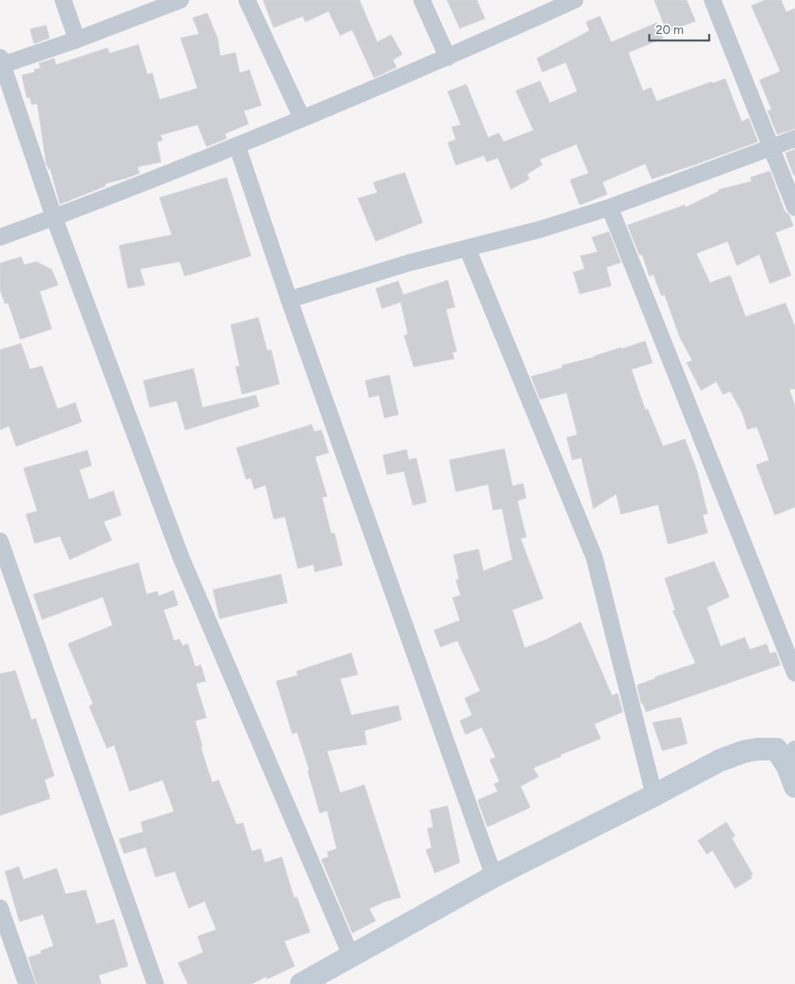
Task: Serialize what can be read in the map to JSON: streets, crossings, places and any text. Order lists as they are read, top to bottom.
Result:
{
  "scale_bar": "20 m"
}
